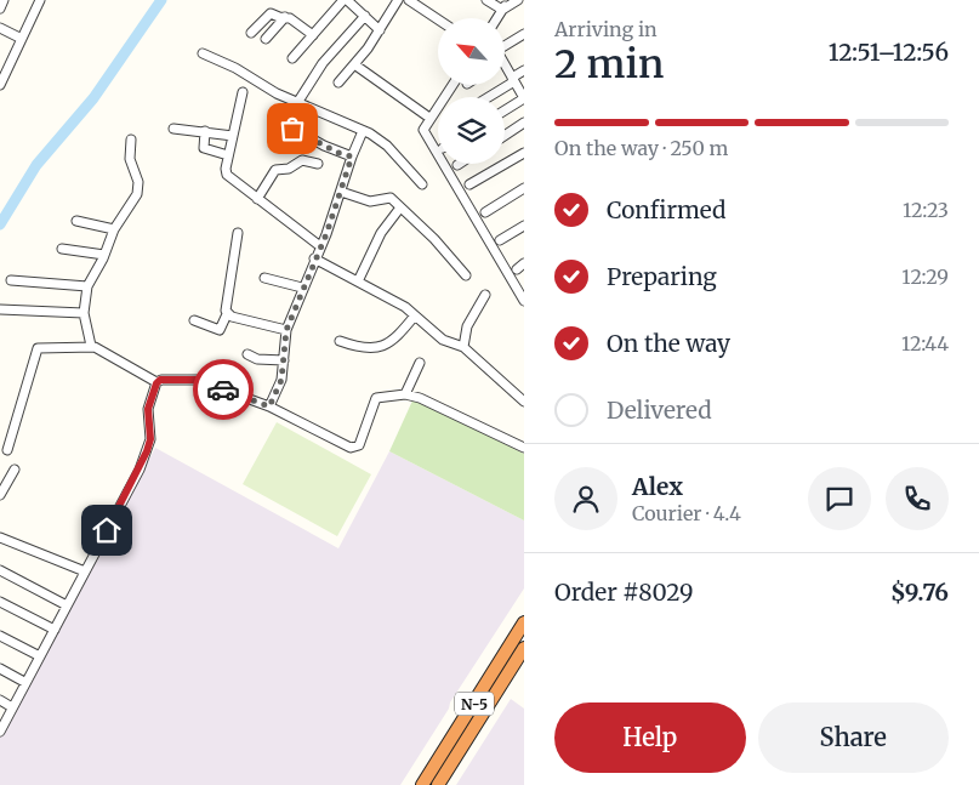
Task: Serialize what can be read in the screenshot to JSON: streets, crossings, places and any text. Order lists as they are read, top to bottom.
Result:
{
  "streets": {
    "highway": ["N-5"]
  },
  "north": "top left",
  "page": {
    "heading": ["2 min", "Arriving in", "12:51–12:56"],
    "panel": [
      "Alex",
      "Courier · 4.4",
      "Order #8029",
      "$9.76"
    ],
    "bar": "On the way · 250 m",
    "list": [
      ["Confirmed", "12:23"],
      ["Preparing", "12:29"],
      ["On the way", "12:44"],
      "Delivered"
    ],
    "buttons": ["Help", "Share"]
  }
}
